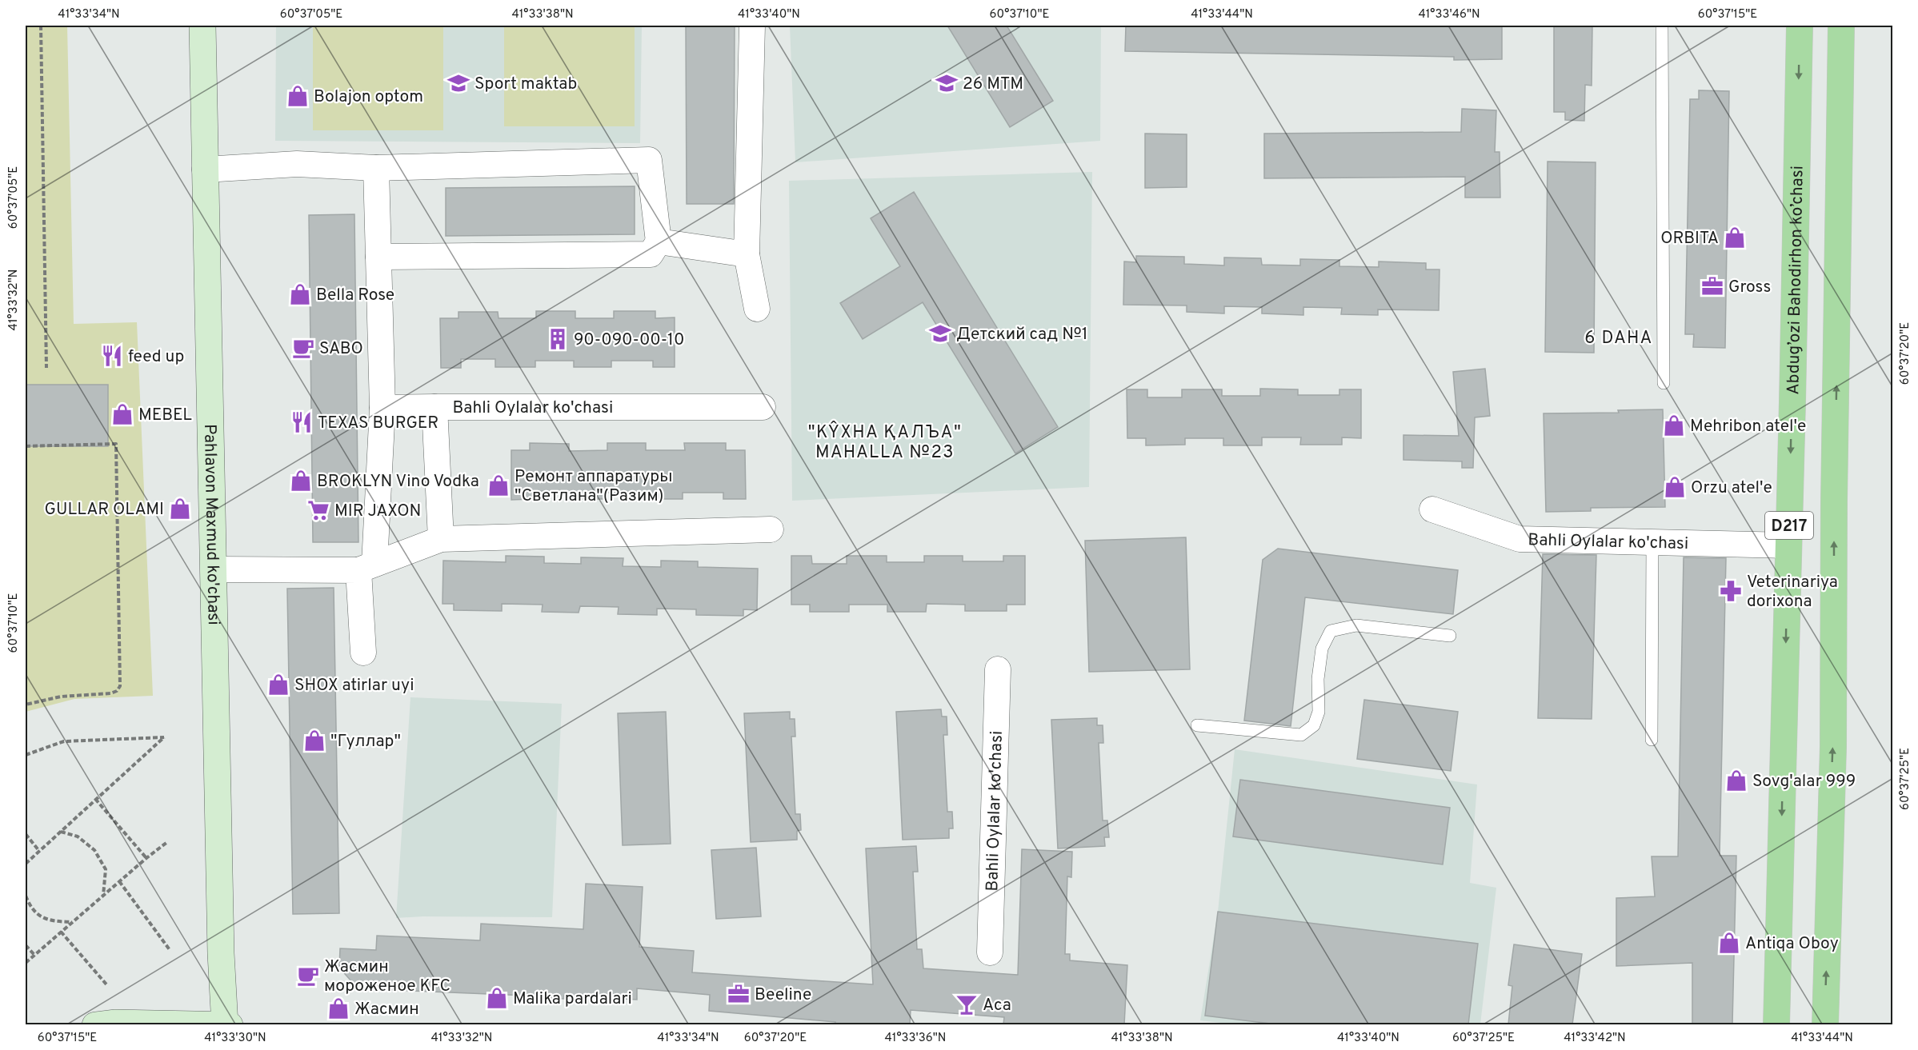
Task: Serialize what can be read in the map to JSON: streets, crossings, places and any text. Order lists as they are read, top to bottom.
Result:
{
  "streets": {
    "main road": ["Abdug’ozi Bahodirhon ko’chasi", "Pahlavon Maxmud ko'chasi", "D217"],
    "street": ["Bahli Oylalar ko'chasi"]
  },
  "crossings": [
    ["Abdug’ozi Bahodirhon ko’chasi", "Bahli Oylalar ko'chasi"]
  ],
  "districts": ["6 DAHA", "\"KŶХНА ҚАЛЪА\" MAHALLA №23"],
  "places": {
    "school or university": ["Sport maktab", "26 MTM", "Детский сад №1"],
    "shop": [
      "Bolajon optom",
      "ORBITA",
      "Bella Rose",
      "MEBEL",
      "Mehribon atel'e",
      "BROKLYN Vino Vodka",
      "Ремонт аппаратуры \"Светлана\"(Разим)",
      "Orzu atel'e",
      "GULLAR OLAMI",
      "SHOX atirlar uyi",
      "\"Гуллар\"",
      "Sovg'alar 999",
      "Antiqa Oboy",
      "Malika pardalari",
      "Жасмин"
    ],
    "office": ["Gross", "Beeline"],
    "building": ["90-090-00-10"],
    "cafe": ["SABO", "Жасмин мороженое KFC"],
    "restaurant": ["feed up", "TEXAS BURGER"],
    "supermarket": ["MIR JAXON"],
    "pharmacy": ["Veterinariya dorixona"],
    "bar": ["Аса"]
  },
  "coordinates": [
    "41°33'34\"N",
    "60°37'05\"E",
    "41°33'38\"N",
    "41°33'40\"N",
    "60°37'10\"E",
    "41°33'44\"N",
    "41°33'46\"N",
    "60°37'15\"E",
    "41°33'32\"N",
    "60°37'20\"E",
    "60°37'25\"E",
    "41°33'30\"N",
    "41°33'36\"N",
    "41°33'42\"N"
  ]
}
